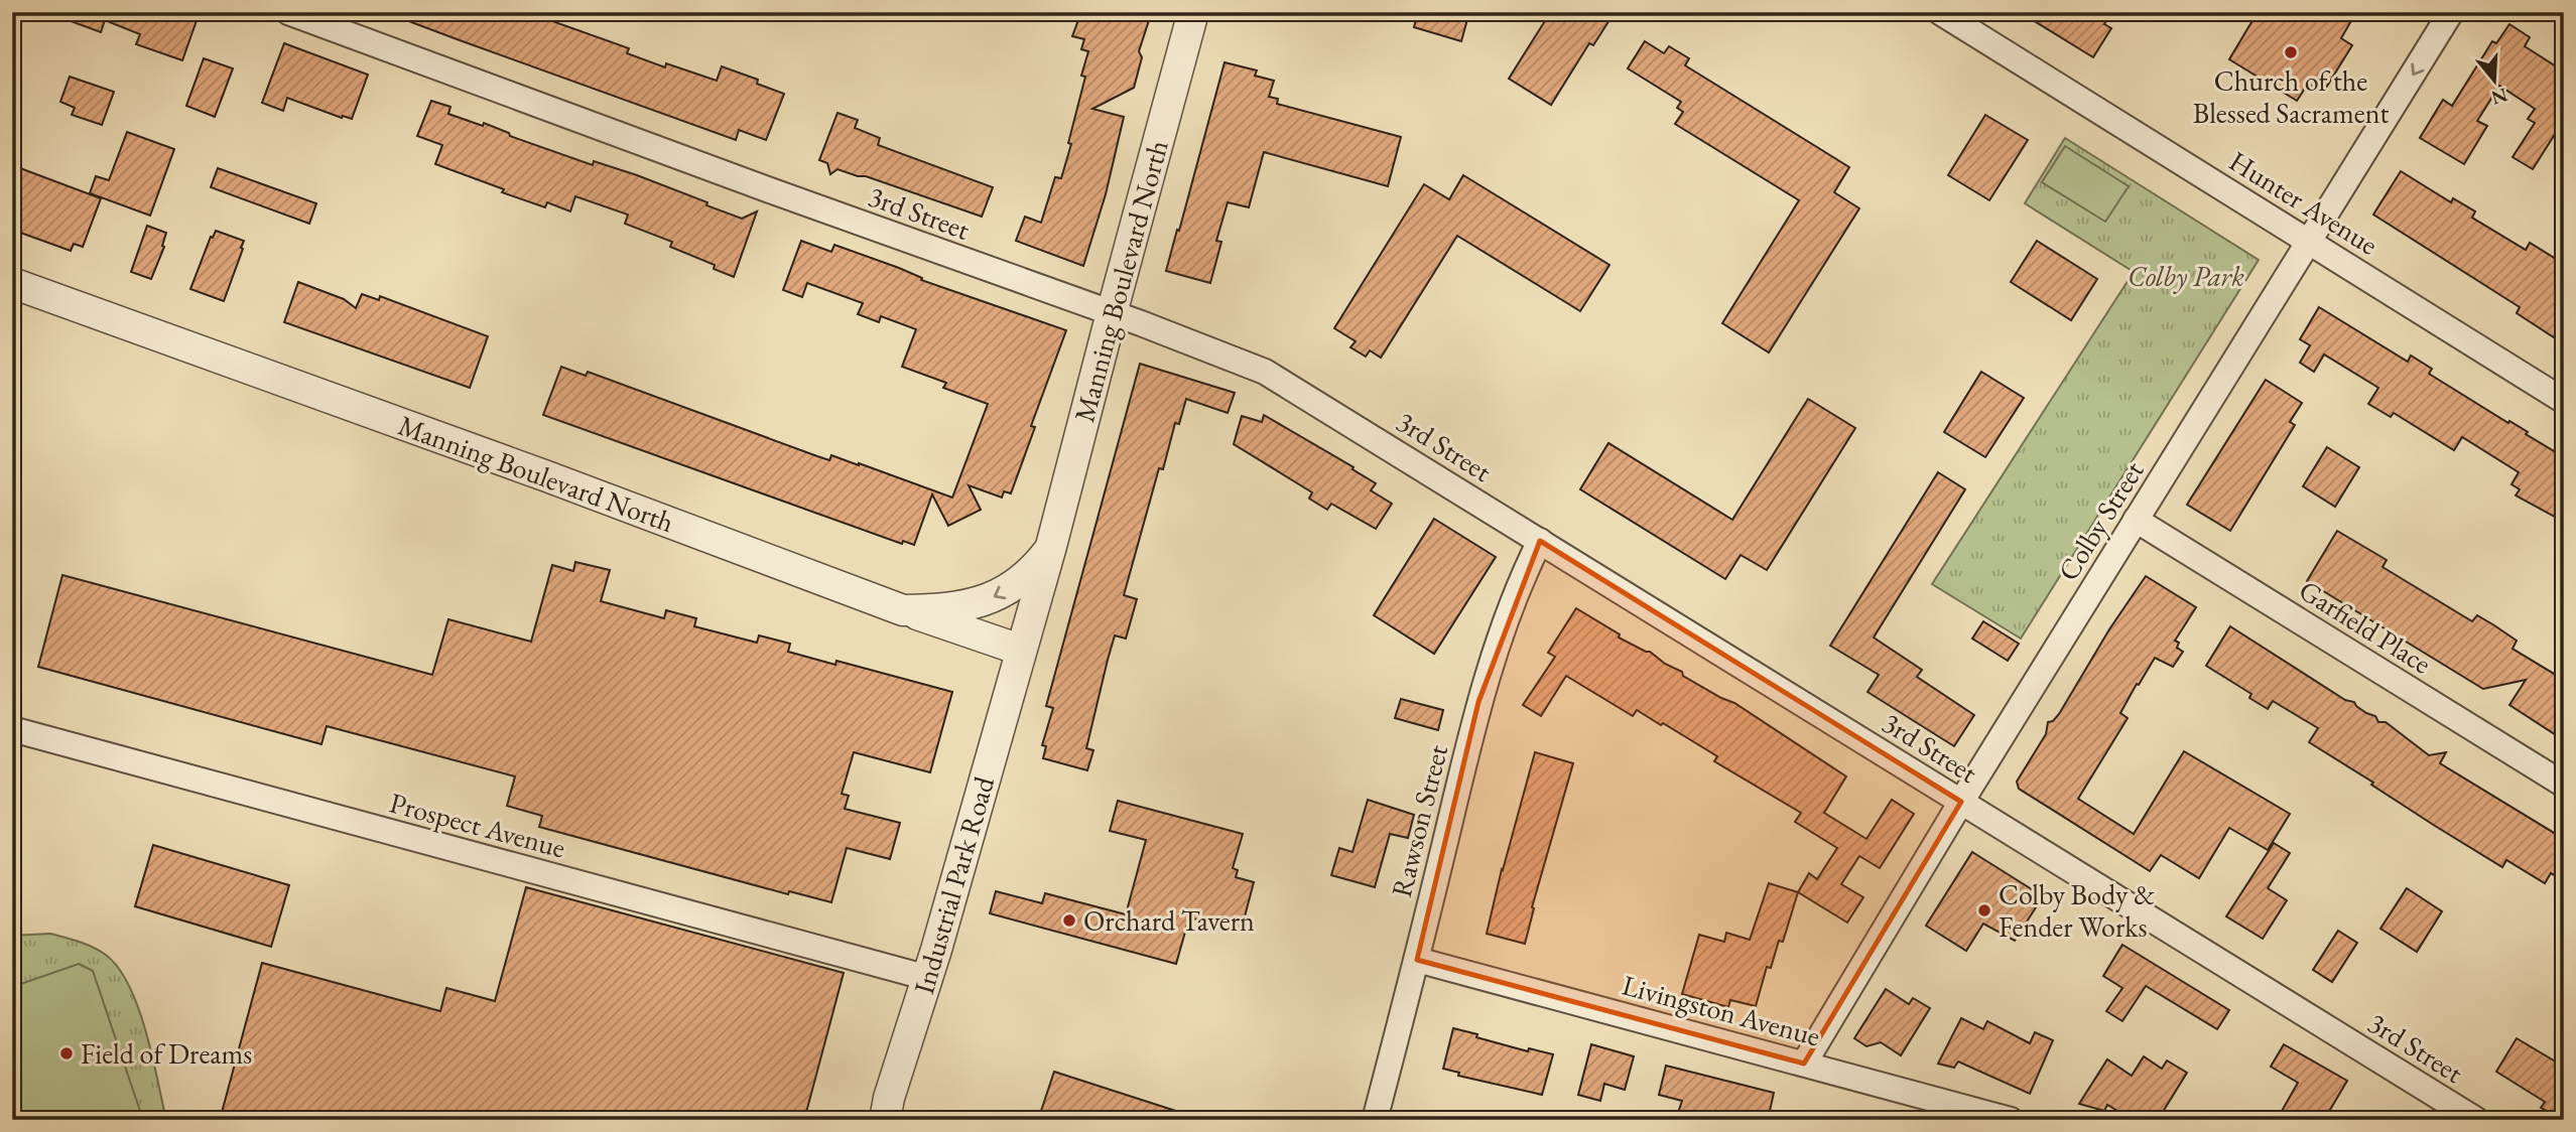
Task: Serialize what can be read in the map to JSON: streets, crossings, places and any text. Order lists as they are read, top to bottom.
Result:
{
  "streets": {
    "street": [
      "Hunter Avenue",
      "3rd Street",
      "Manning Boulevard North",
      "Colby Street",
      "Garfield Place",
      "Rawson Street",
      "Prospect Avenue",
      "Industrial Park Road",
      "Livingston Avenue"
    ]
  },
  "crossings": [
    ["Hunter Avenue", "Colby Street"],
    ["3rd Street", "Manning Boulevard North"],
    ["3rd Street", "Colby Street"],
    ["3rd Street", "Rawson Street"],
    ["Manning Boulevard North", "Industrial Park Road"],
    ["Colby Street", "Garfield Place"],
    ["Colby Street", "Livingston Avenue"],
    ["Rawson Street", "Livingston Avenue"],
    ["Prospect Avenue", "Industrial Park Road"]
  ],
  "parks": ["Colby Park"],
  "places": [
    "Church of the Blessed Sacrament",
    "Colby Body & Fender Works",
    "Orchard Tavern",
    "Field of Dreams"
  ],
  "north": "bottom"
}
